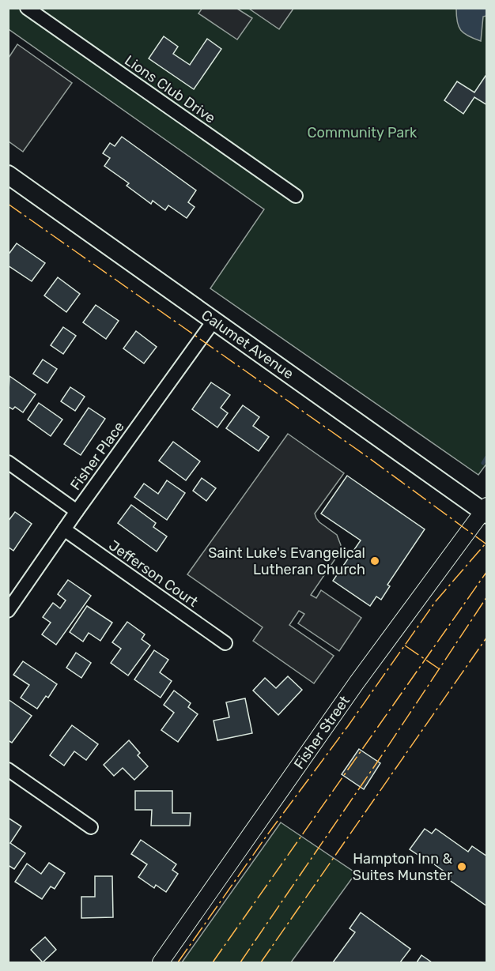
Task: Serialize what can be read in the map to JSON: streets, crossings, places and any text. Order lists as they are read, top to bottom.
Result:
{
  "streets": {
    "main road": ["Calumet Avenue"],
    "street": [
      "Lions Club Drive",
      "Fisher Place",
      "Jefferson Court",
      "Fisher Street"
    ]
  },
  "crossings": [
    ["Calumet Avenue", "Fisher Place"],
    ["Calumet Avenue", "Fisher Street"],
    ["Fisher Place", "Jefferson Court"]
  ],
  "parks": ["Community Park"],
  "places": ["Saint Luke's Evangelical Lutheran Church", "Hampton Inn & Suites Munster"]
}
